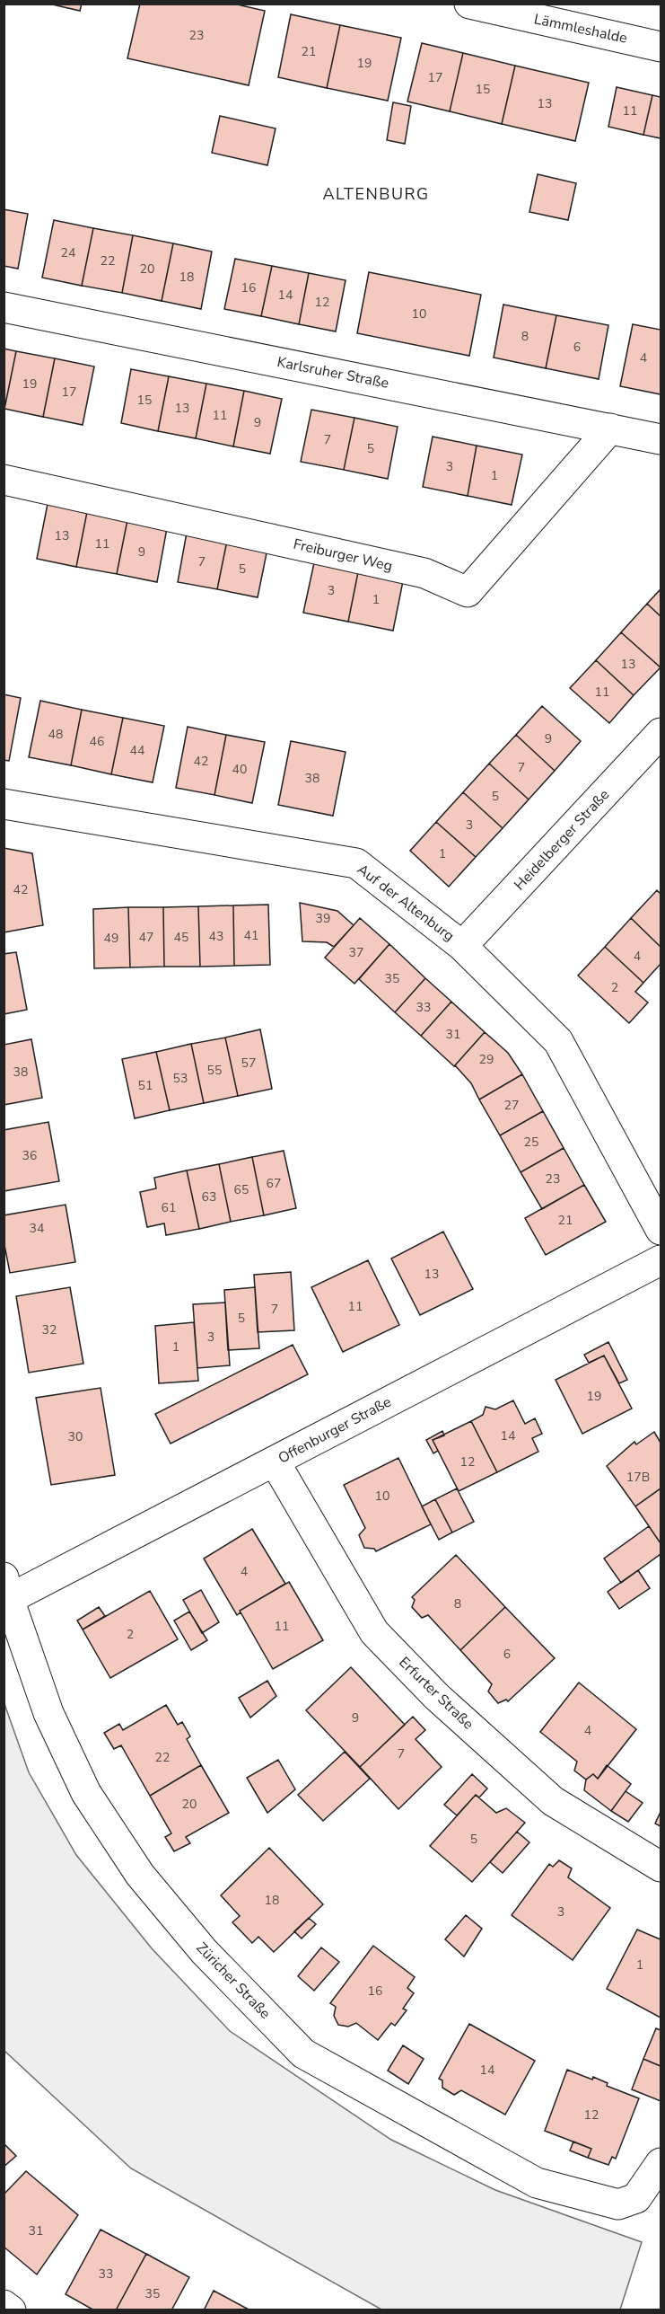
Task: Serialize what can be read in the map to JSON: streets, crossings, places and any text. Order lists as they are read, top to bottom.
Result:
{
  "streets": {
    "street": [
      "Lämmleshalde",
      "Karlsruher Straße",
      "Freiburger Weg",
      "Heidelberger Straße",
      "Auf der Altenburg",
      "Offenburger Straße",
      "Erfurter Straße",
      "Züricher Straße"
    ]
  },
  "crossings": [
    ["Karlsruher Straße", "Freiburger Weg"],
    ["Heidelberger Straße", "Auf der Altenburg"],
    ["Offenburger Straße", "Erfurter Straße"],
    ["Offenburger Straße", "Züricher Straße"]
  ],
  "districts": ["ALTENBURG"],
  "house_numbers": [
    "23",
    "21",
    "19",
    "17",
    "15",
    "13",
    "11",
    "24",
    "22",
    "20",
    "18",
    "16",
    "14",
    "12",
    "10",
    "8",
    "6",
    "4",
    "19",
    "17",
    "15",
    "13",
    "11",
    "9",
    "7",
    "5",
    "3",
    "1",
    "13",
    "11",
    "9",
    "7",
    "5",
    "3",
    "1",
    "13",
    "11",
    "48",
    "9",
    "46",
    "44",
    "42",
    "7",
    "40",
    "38",
    "5",
    "3",
    "1",
    "42",
    "39",
    "41",
    "43",
    "47",
    "45",
    "49",
    "37",
    "4",
    "35",
    "2",
    "33",
    "31",
    "29",
    "57",
    "55",
    "38",
    "53",
    "51",
    "27",
    "25",
    "36",
    "23",
    "67",
    "65",
    "63",
    "61",
    "21",
    "34",
    "13",
    "11",
    "7",
    "5",
    "32",
    "3",
    "1",
    "19",
    "14",
    "30",
    "12",
    "17B",
    "10",
    "4",
    "8",
    "11",
    "2",
    "6",
    "9",
    "4",
    "7",
    "22",
    "20",
    "5",
    "18",
    "3",
    "1",
    "16",
    "14",
    "12",
    "31",
    "33",
    "35"
  ]
}
